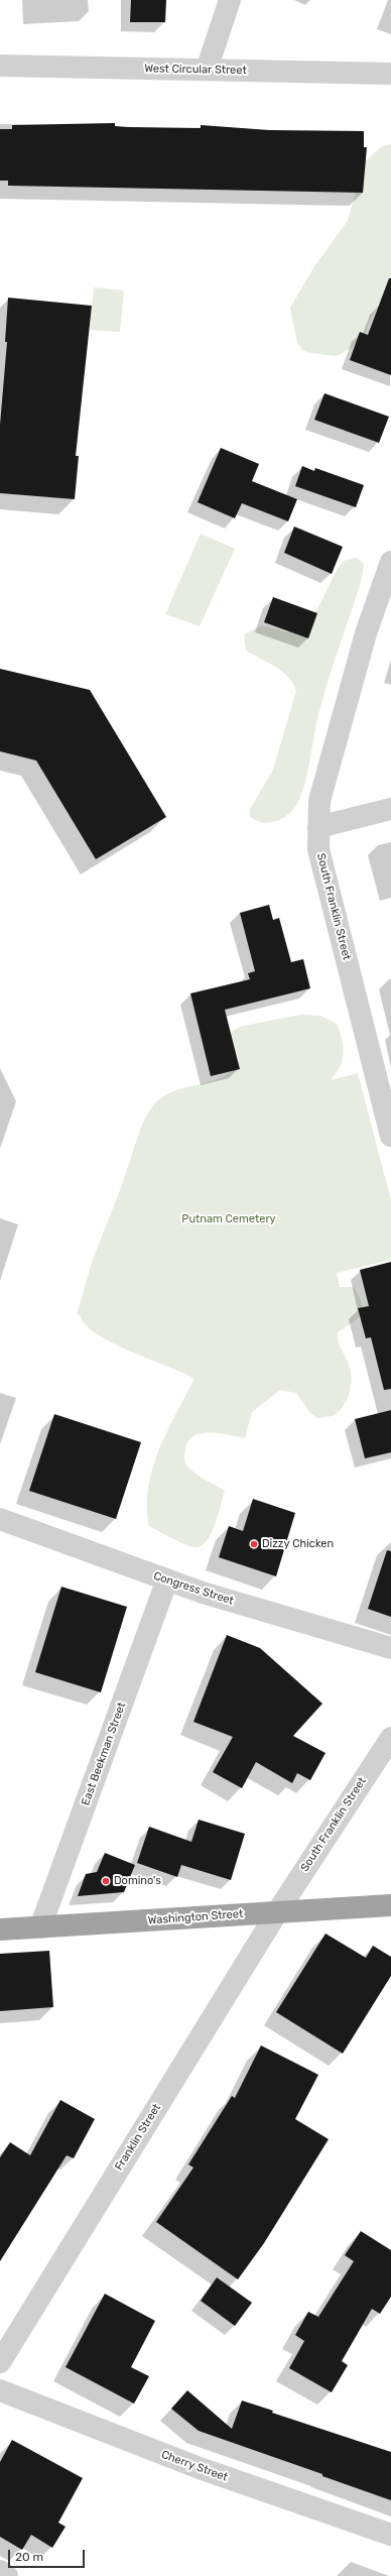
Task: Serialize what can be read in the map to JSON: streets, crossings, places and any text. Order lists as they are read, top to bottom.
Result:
{
  "streets": {
    "highway": ["Washington Street"],
    "street": [
      "West Circular Street",
      "South Franklin Street",
      "Congress Street",
      "East Beekman Street",
      "Franklin Street",
      "Cherry Street"
    ]
  },
  "crossings": [
    ["South Franklin Street", "Washington Street"],
    ["South Franklin Street", "Franklin Street"],
    ["Congress Street", "East Beekman Street"],
    ["East Beekman Street", "Washington Street"],
    ["Washington Street", "Franklin Street"]
  ],
  "parks": ["Putnam Cemetery"],
  "places": ["Dizzy Chicken", "Domino's"],
  "scale_bar": "20 m"
}
